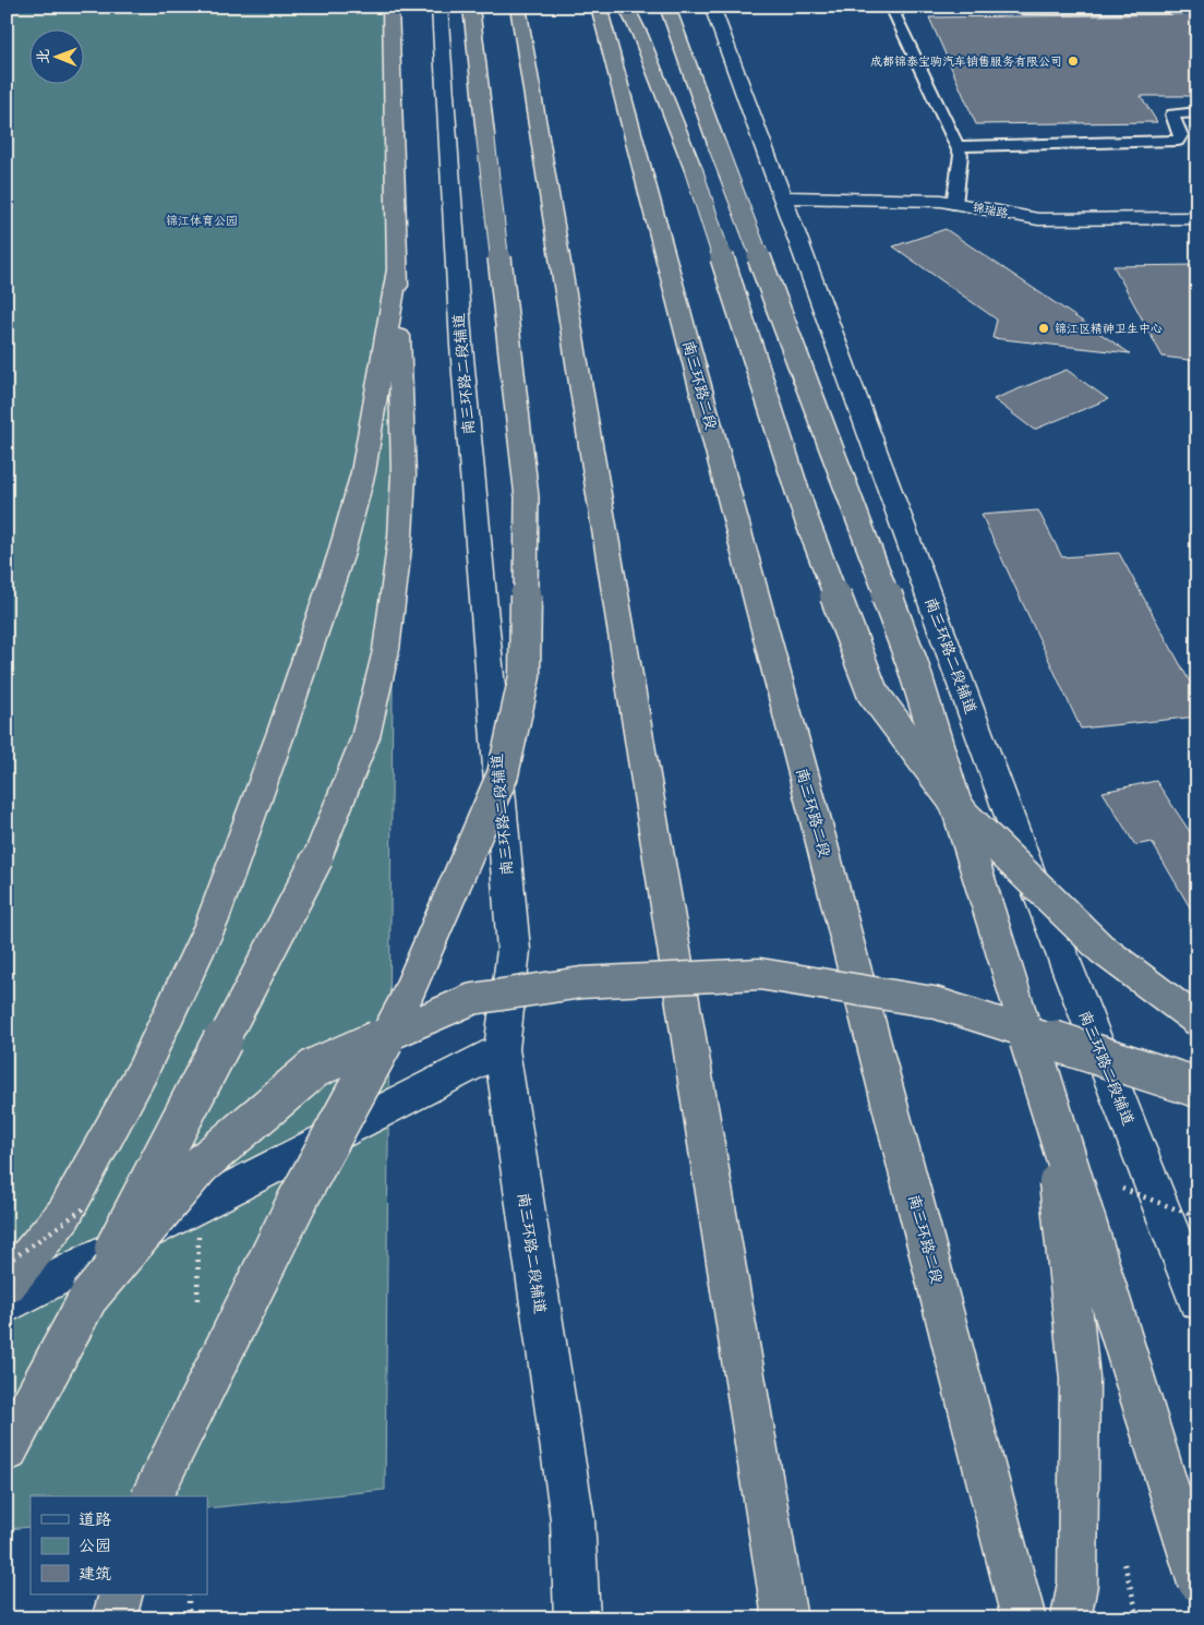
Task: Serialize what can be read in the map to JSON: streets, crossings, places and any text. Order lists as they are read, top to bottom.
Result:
{
  "streets": {
    "highway": ["南三环路二段"],
    "main road": ["锦瑞路", "南三环路二段辅道"]
  },
  "crossings": [
    ["锦瑞路", "南三环路二段辅道"]
  ],
  "parks": ["锦江体育公园"],
  "places": ["成都锦泰宝驹汽车销售服务有限公司", "锦江区精神卫生中心"],
  "legend": ["道路", "公园", "建筑"],
  "north": "left"
}
